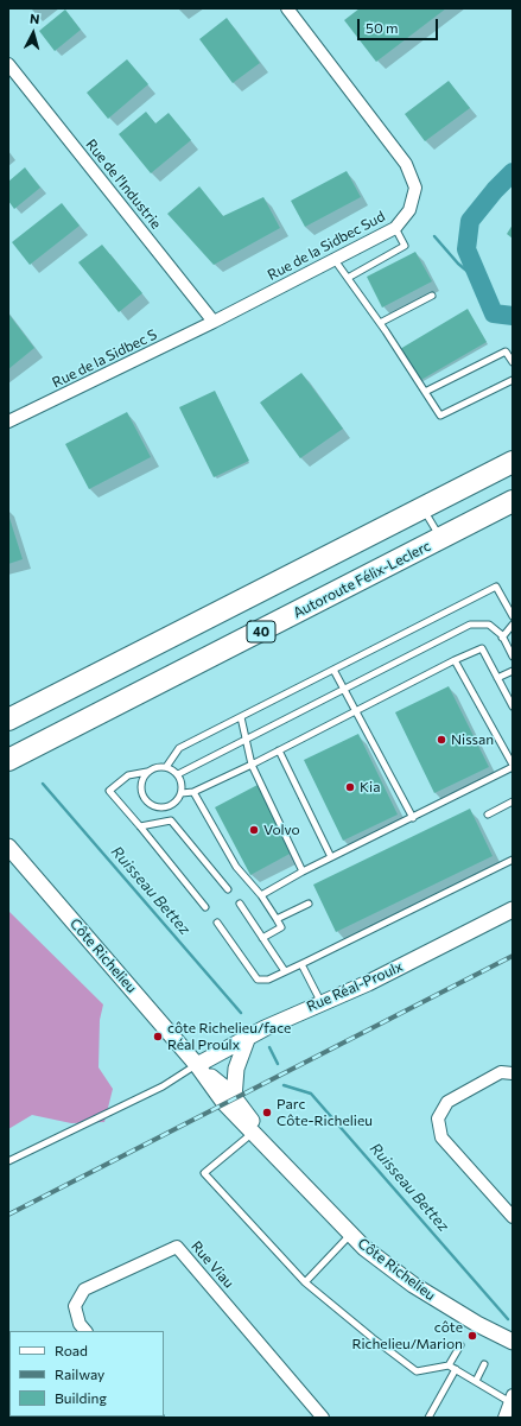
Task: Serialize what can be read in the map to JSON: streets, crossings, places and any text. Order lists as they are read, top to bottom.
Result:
{
  "streets": {
    "highway": ["Autoroute Félix-Leclerc", "40"],
    "street": [
      "Rue de l'Industrie",
      "Rue de la Sidbec Sud",
      "Rue de la Sidbec S",
      "Côte Richelieu",
      "Rue Réal-Proulx",
      "Rue Viau"
    ]
  },
  "crossings": [
    ["Rue de l'Industrie", "Rue de la Sidbec Sud"],
    ["Rue de l'Industrie", "Rue de la Sidbec S"],
    ["Rue de la Sidbec Sud", "Rue de la Sidbec S"],
    ["Côte Richelieu", "Rue Réal-Proulx"]
  ],
  "water": ["Ruisseau Bettez"],
  "places": [
    "Nissan",
    "Kia",
    "Volvo",
    "côte Richelieu/face Réal Proulx",
    "Parc Côte-Richelieu",
    "côte Richelieu/Marion"
  ],
  "legend": ["Road", "Railway", "Building"],
  "scale_bar": "50 m",
  "north": "top"
}
